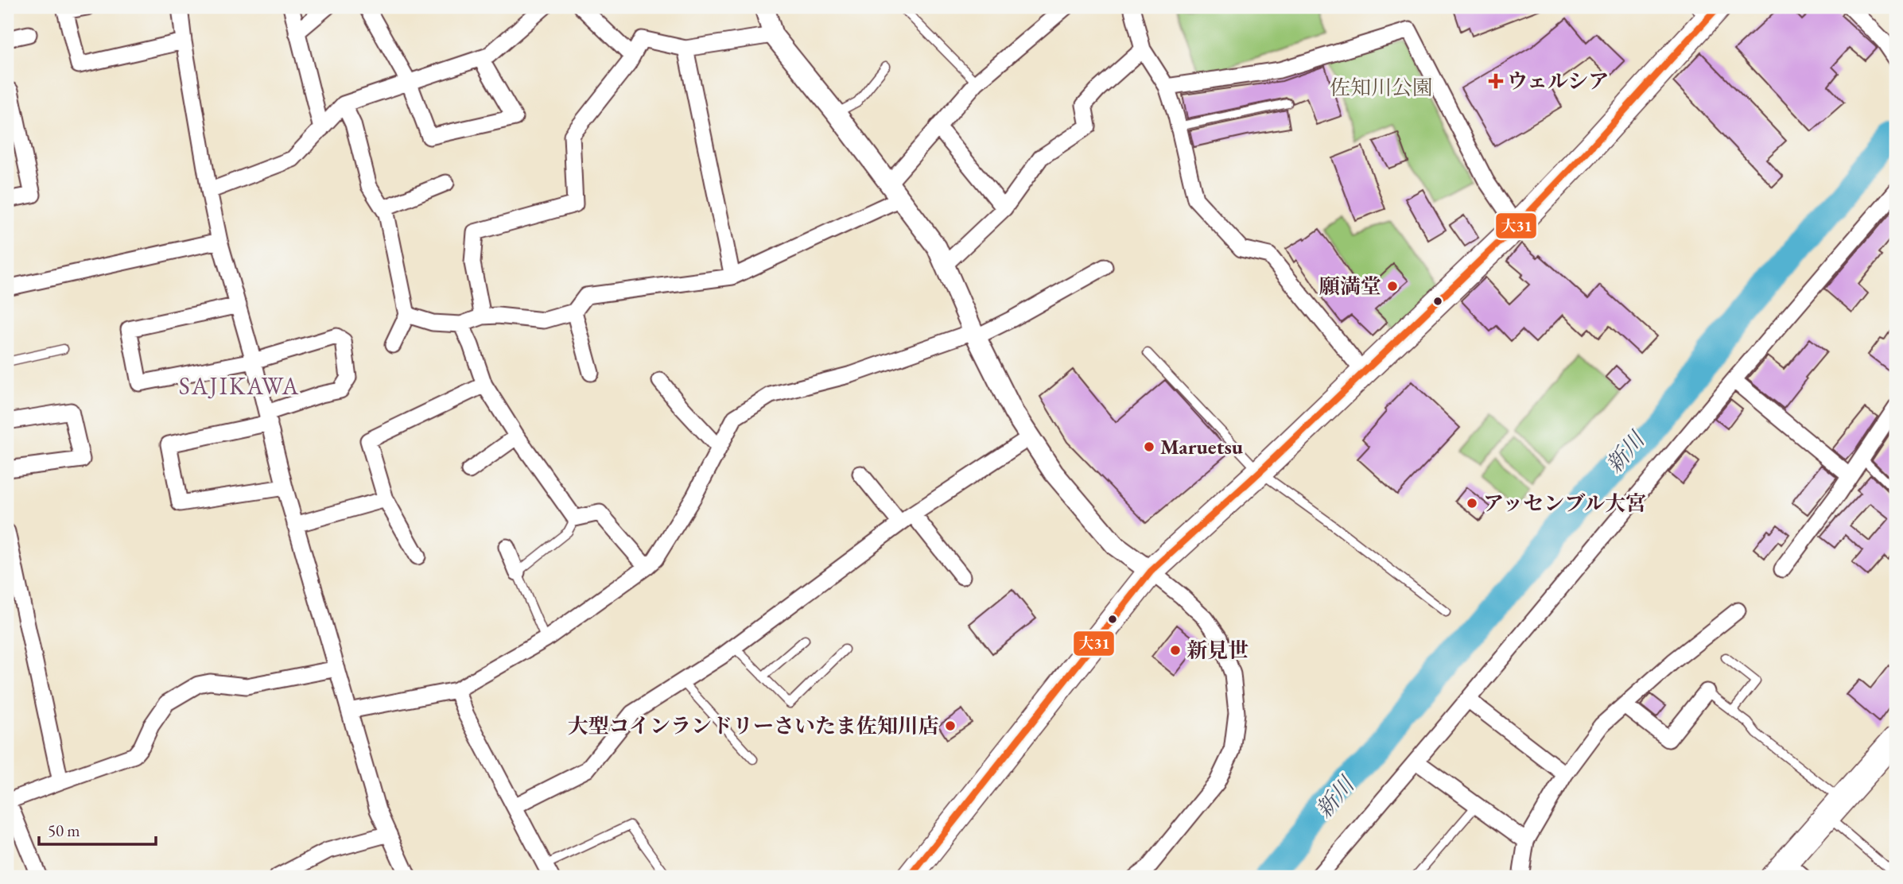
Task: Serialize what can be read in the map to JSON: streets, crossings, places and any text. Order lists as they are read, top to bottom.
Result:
{
  "districts": ["SAJIKAWA"],
  "water": ["新川"],
  "parks": ["佐知川公園"],
  "places": {
    "health": ["ウェルシア"],
    "other": [
      "願満堂",
      "Maruetsu",
      "アッセンブル大宮",
      "新見世",
      "大型コインランドリーさいたま佐知川店"
    ]
  },
  "lines": ["transit line 大31"],
  "scale_bar": "50 m"
}
